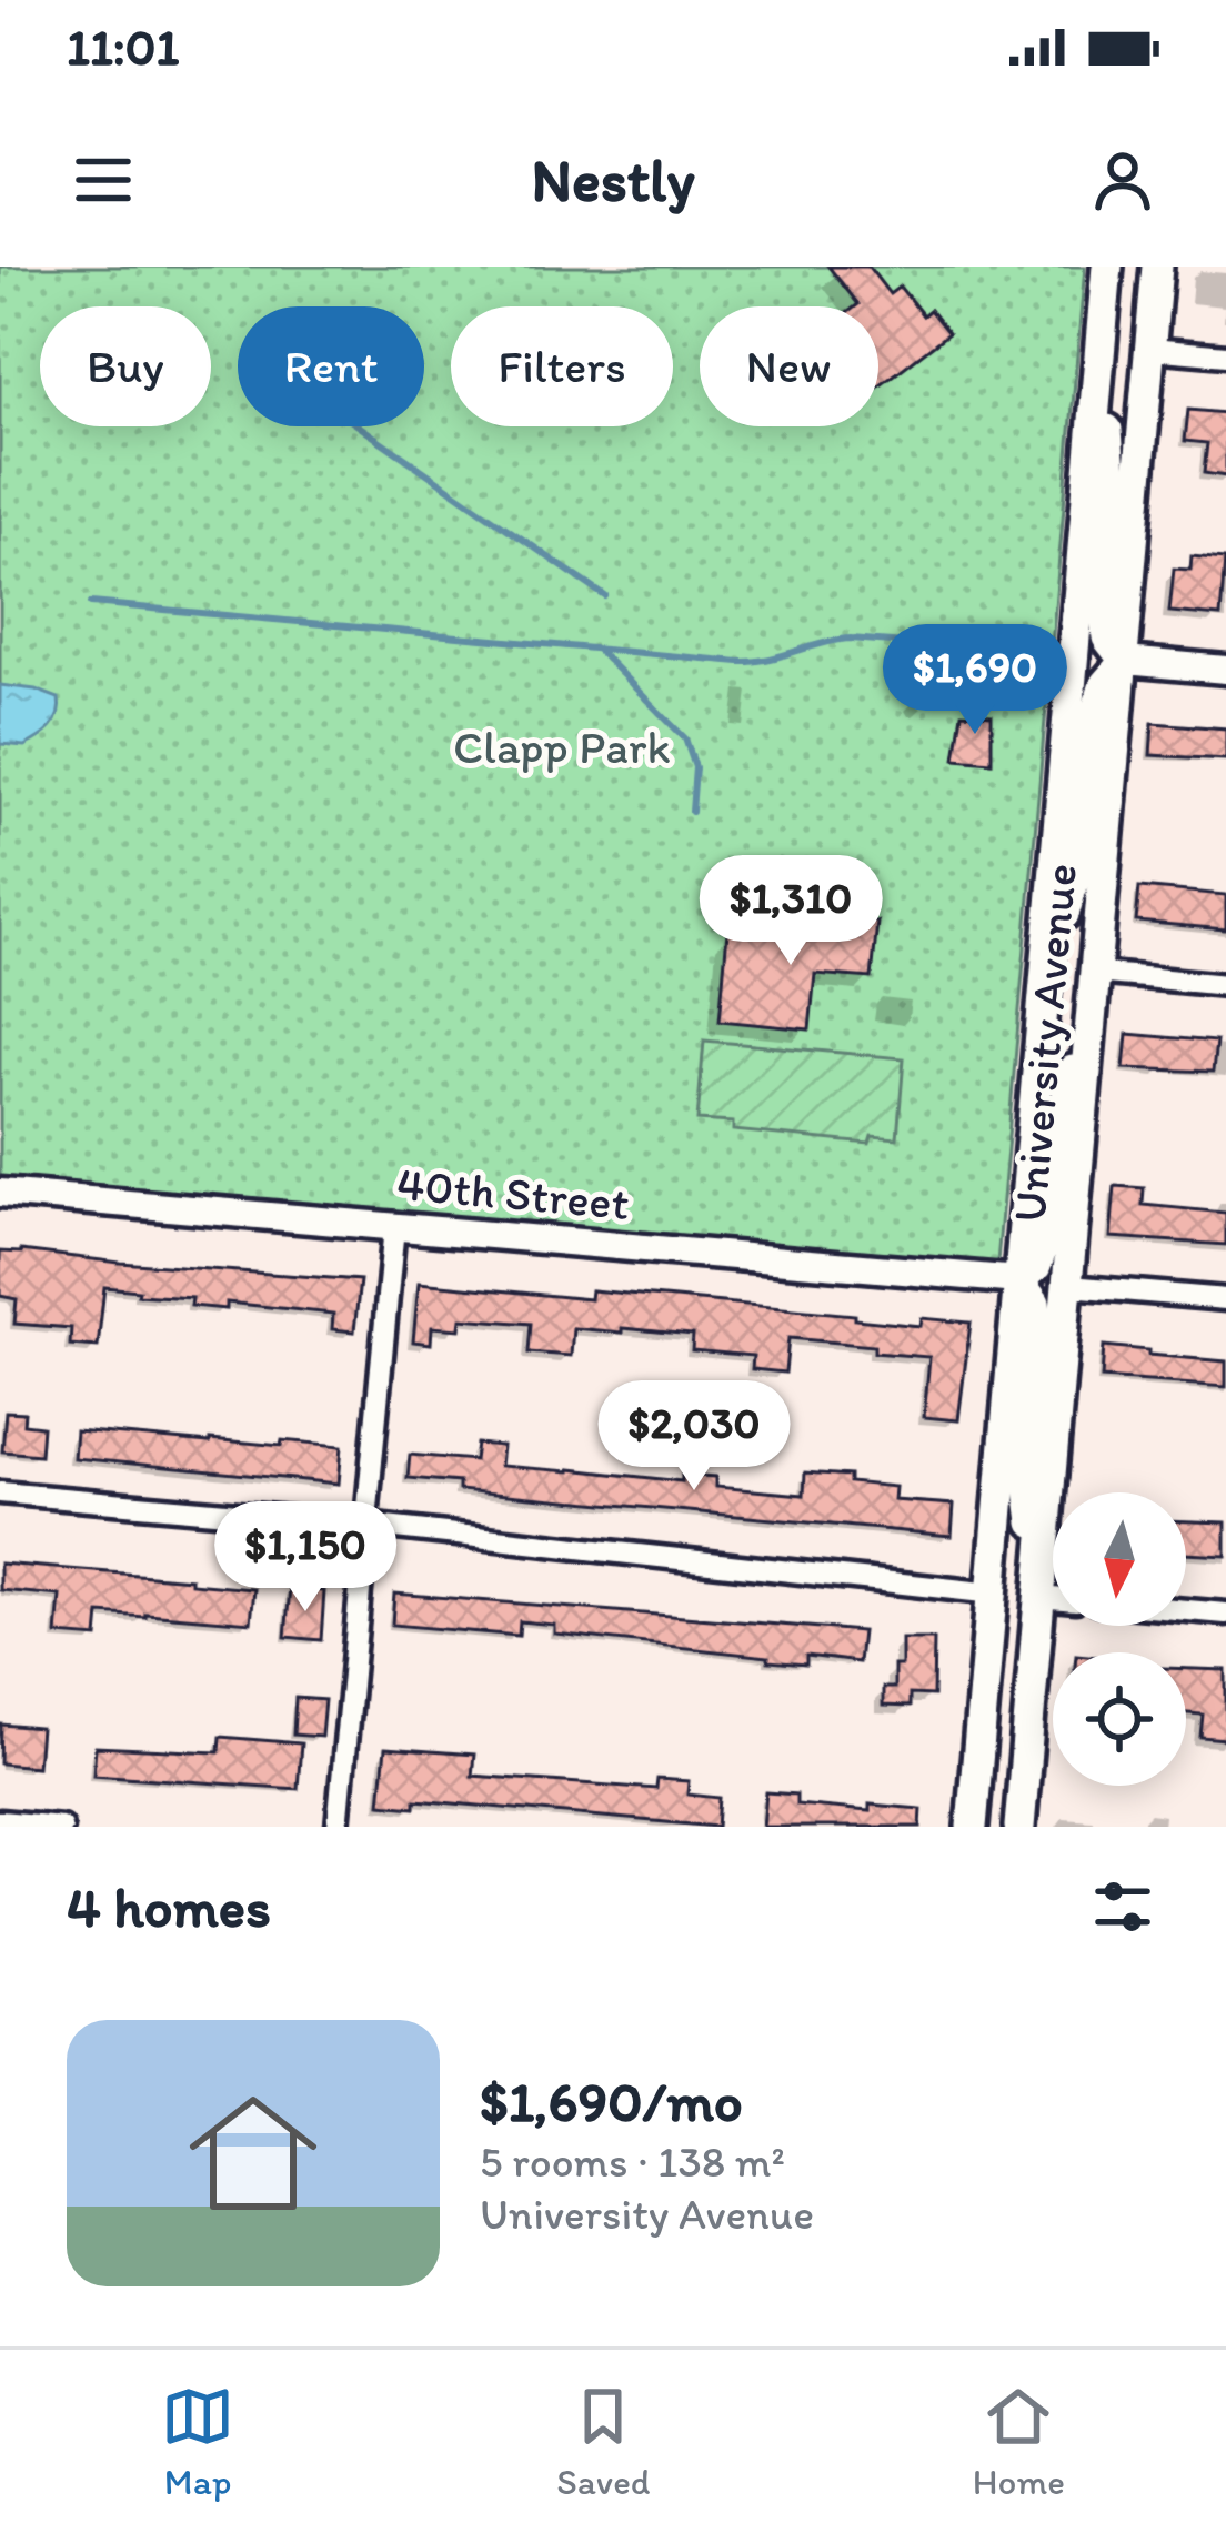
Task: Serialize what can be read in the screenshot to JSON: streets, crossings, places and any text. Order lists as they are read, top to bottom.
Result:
{
  "streets": {
    "main road": ["University Avenue"],
    "street": ["40th Street"]
  },
  "crossings": [
    ["University Avenue", "40th Street"]
  ],
  "parks": ["Clapp Park"],
  "north": "bottom",
  "page": {
    "status": "11:01",
    "header": "Nestly",
    "chip": [
      "Buy",
      "Rent",
      "Filters",
      "New"
    ],
    "price": [
      "$1,690",
      "$1,310",
      "$2,030",
      "$1,150"
    ],
    "heading": "4 homes",
    "list": [
      {
        "name": "$1,690/mo",
        "note": "5 rooms · 138 m² · University Avenue"
      }
    ],
    "tabs": ["Map", "Saved", "Home"]
  }
}
